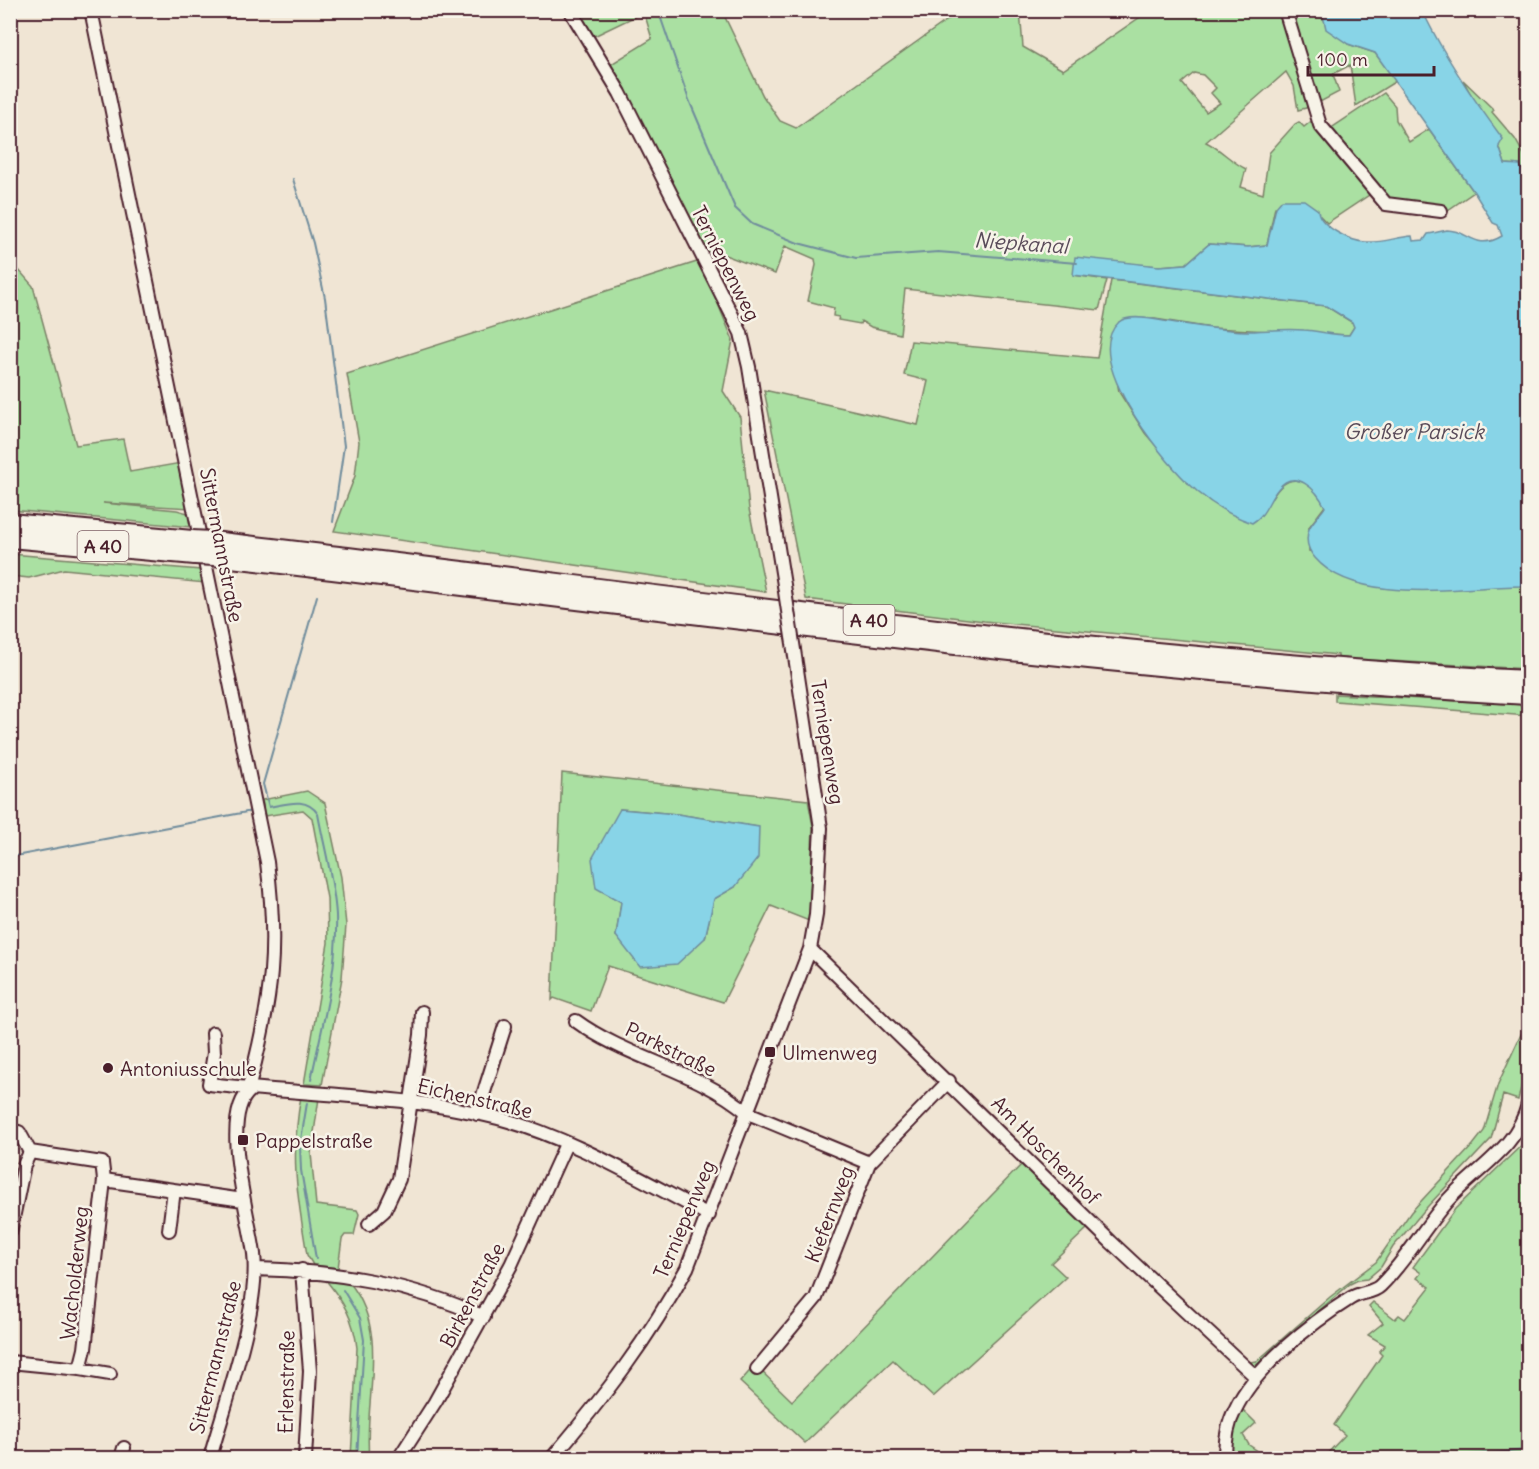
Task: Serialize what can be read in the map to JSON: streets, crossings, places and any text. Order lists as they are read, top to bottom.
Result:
{
  "streets": {
    "highway": ["A 40"],
    "street": [
      "Terniepenweg",
      "Sittermannstraße",
      "Parkstraße",
      "Eichenstraße",
      "Am Hoschenhof",
      "Kiefernweg",
      "Wacholderweg",
      "Birkenstraße",
      "Erlenstraße"
    ]
  },
  "crossings": [
    ["Terniepenweg", "Parkstraße"],
    ["Terniepenweg", "Eichenstraße"],
    ["Terniepenweg", "Am Hoschenhof"],
    ["Sittermannstraße", "Eichenstraße"],
    ["Eichenstraße", "Birkenstraße"],
    ["Am Hoschenhof", "Kiefernweg"]
  ],
  "water": ["Niepkanal", "Großer Parsick"],
  "places": {
    "transit": ["Ulmenweg", "Pappelstraße"],
    "other": ["Antoniusschule"]
  },
  "scale_bar": "100 m"
}
